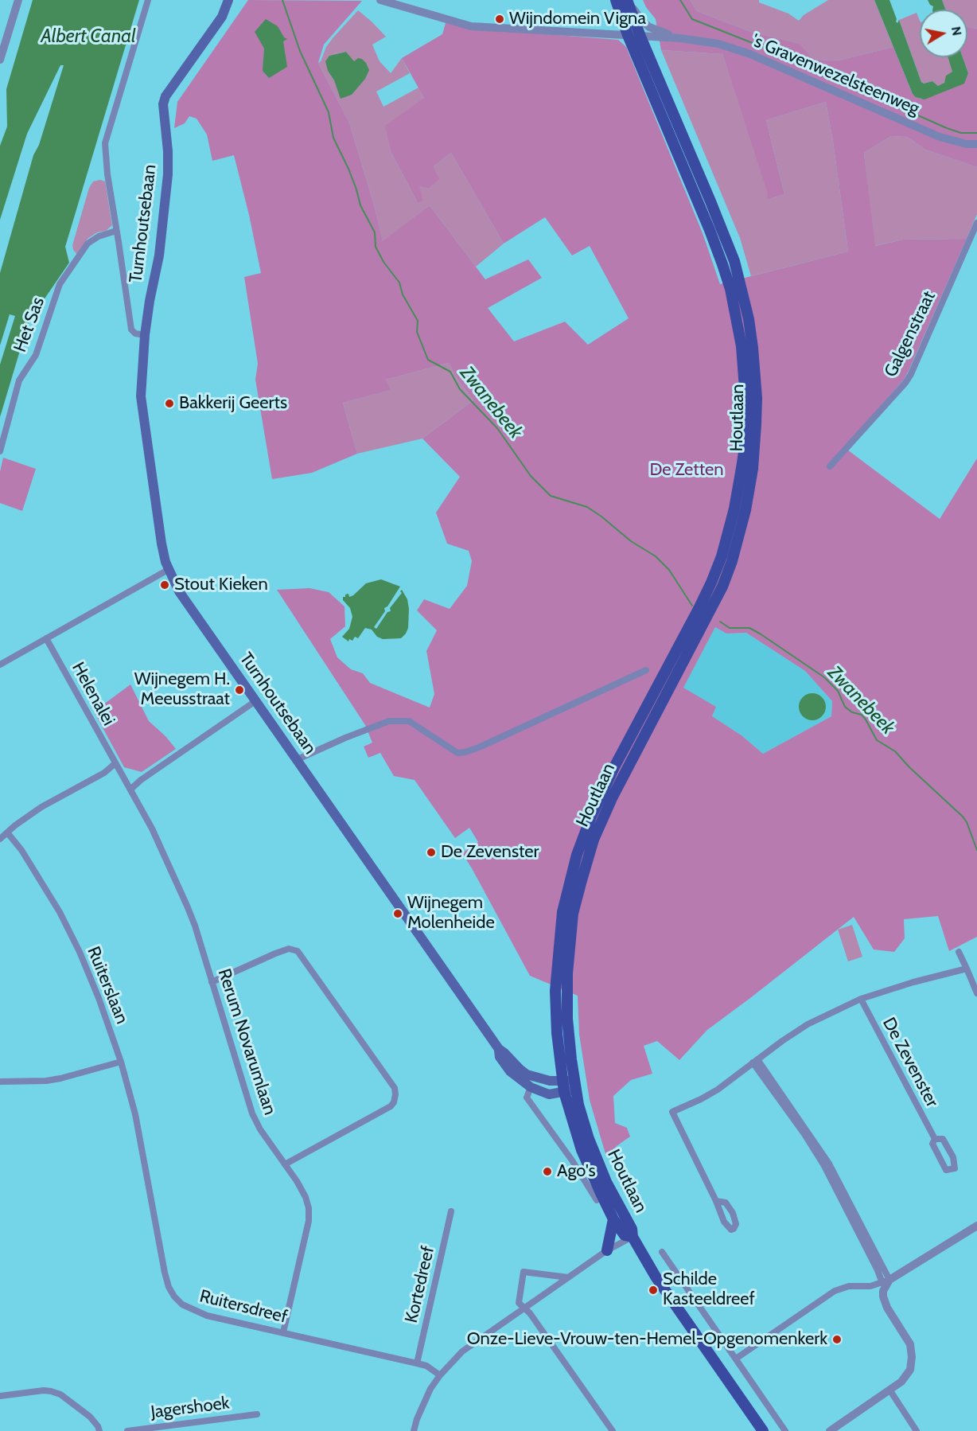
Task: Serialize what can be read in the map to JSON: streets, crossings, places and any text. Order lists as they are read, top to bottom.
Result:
{
  "streets": {
    "main road": ["Turnhoutsebaan", "Houtlaan"],
    "street": [
      "'s Gravenwezelsteenweg",
      "Het Sas",
      "Galgenstraat",
      "Helenalei",
      "Ruiterslaan",
      "Rerum Novarumlaan",
      "De Zevenster",
      "Kortedreef",
      "Ruitersdreef",
      "Jagershoek"
    ]
  },
  "crossings": [
    ["'s Gravenwezelsteenweg", "Houtlaan"],
    ["Turnhoutsebaan", "Het Sas"],
    ["Turnhoutsebaan", "Houtlaan"],
    ["Helenalei", "Rerum Novarumlaan"],
    ["Ruiterslaan", "Ruitersdreef"],
    ["Rerum Novarumlaan", "Ruitersdreef"],
    ["Kortedreef", "Ruitersdreef"]
  ],
  "water": ["Albert Canal", "Zwanebeek"],
  "parks": ["De Zetten"],
  "places": [
    "Wijndomein Vigna",
    "Bakkerij Geerts",
    "Stout Kieken",
    "Wijnegem H. Meeusstraat",
    "De Zevenster",
    "Wijnegem Molenheide",
    "Ago's",
    "Schilde Kasteeldreef",
    "Onze-Lieve-Vrouw-ten-Hemel-Opgenomenkerk"
  ],
  "north": "right"
}
